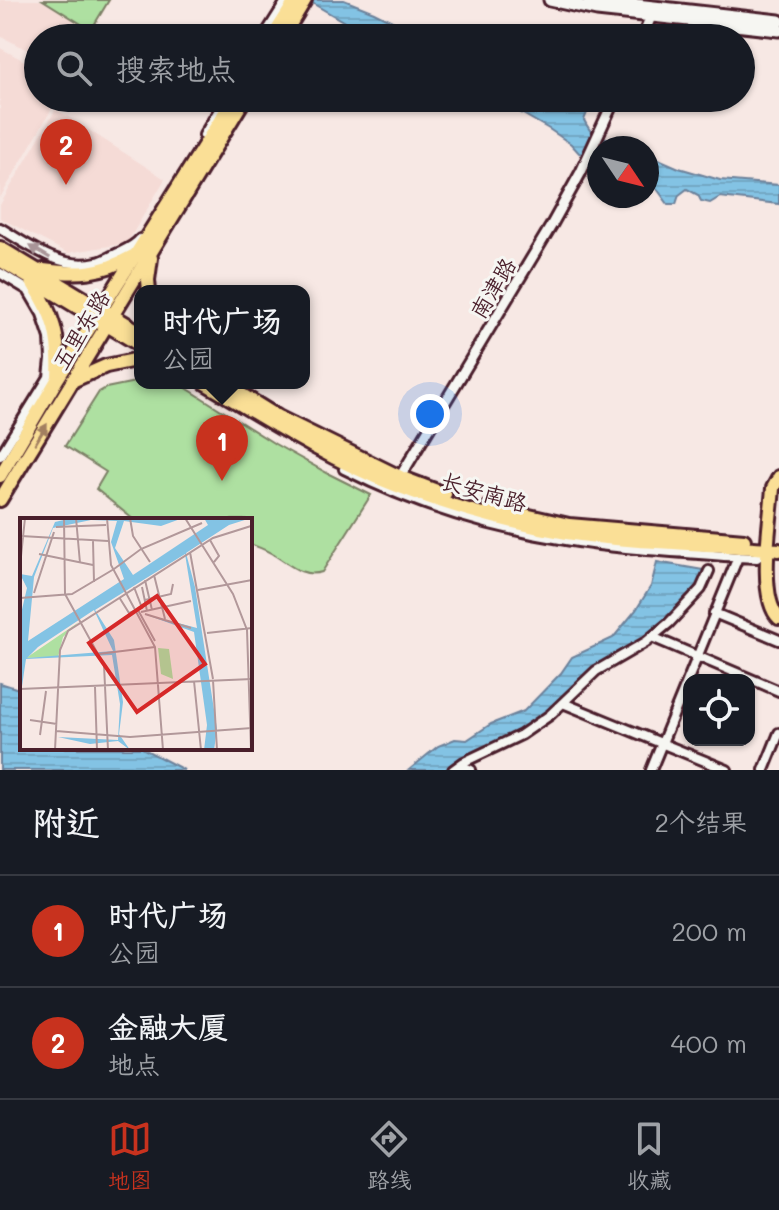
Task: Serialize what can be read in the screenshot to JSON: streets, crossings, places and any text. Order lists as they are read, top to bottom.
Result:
{
  "streets": {
    "main road": ["五里东路", "长安南路"],
    "street": ["南津路"]
  },
  "crossings": [
    ["南津路", "长安南路"]
  ],
  "north": "bottom right",
  "page": {
    "search": "搜索地点",
    "pins": ["2", "1"],
    "popup": ["时代广场", "公园"],
    "heading": ["附近", "2个结果"],
    "list": [
      {
        "mark": "1",
        "name": "时代广场",
        "note": "公园",
        "value": "200 m"
      },
      {
        "mark": "2",
        "name": "金融大厦",
        "note": "地点",
        "value": "400 m"
      }
    ],
    "nav": ["地图", "路线", "收藏"]
  }
}
